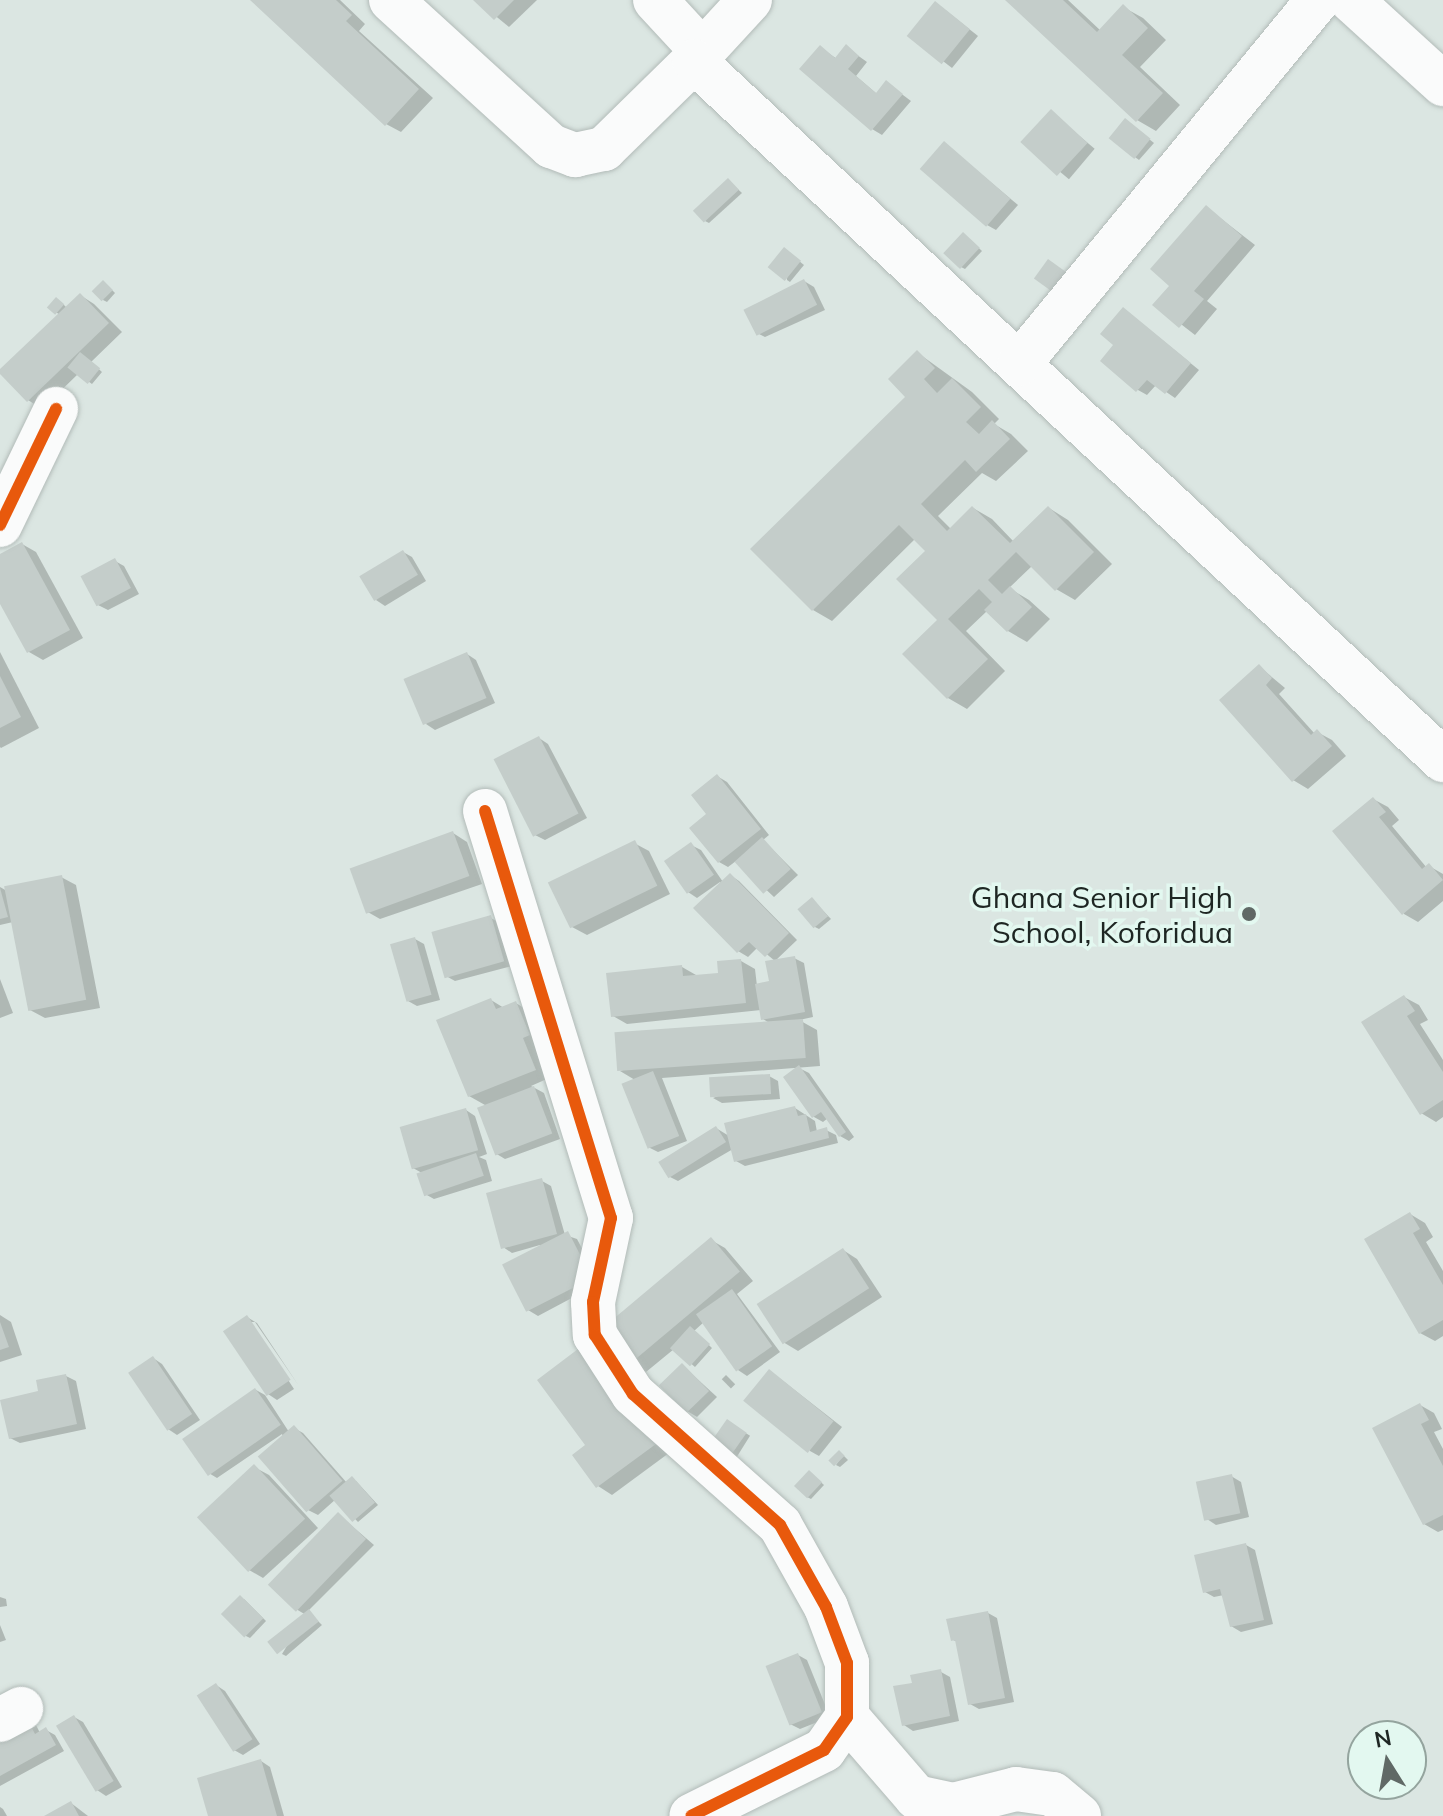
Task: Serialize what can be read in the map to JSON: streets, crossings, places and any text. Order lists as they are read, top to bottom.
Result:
{
  "places": ["Ghana Senior High School, Koforidua"],
  "north": "top"
}
